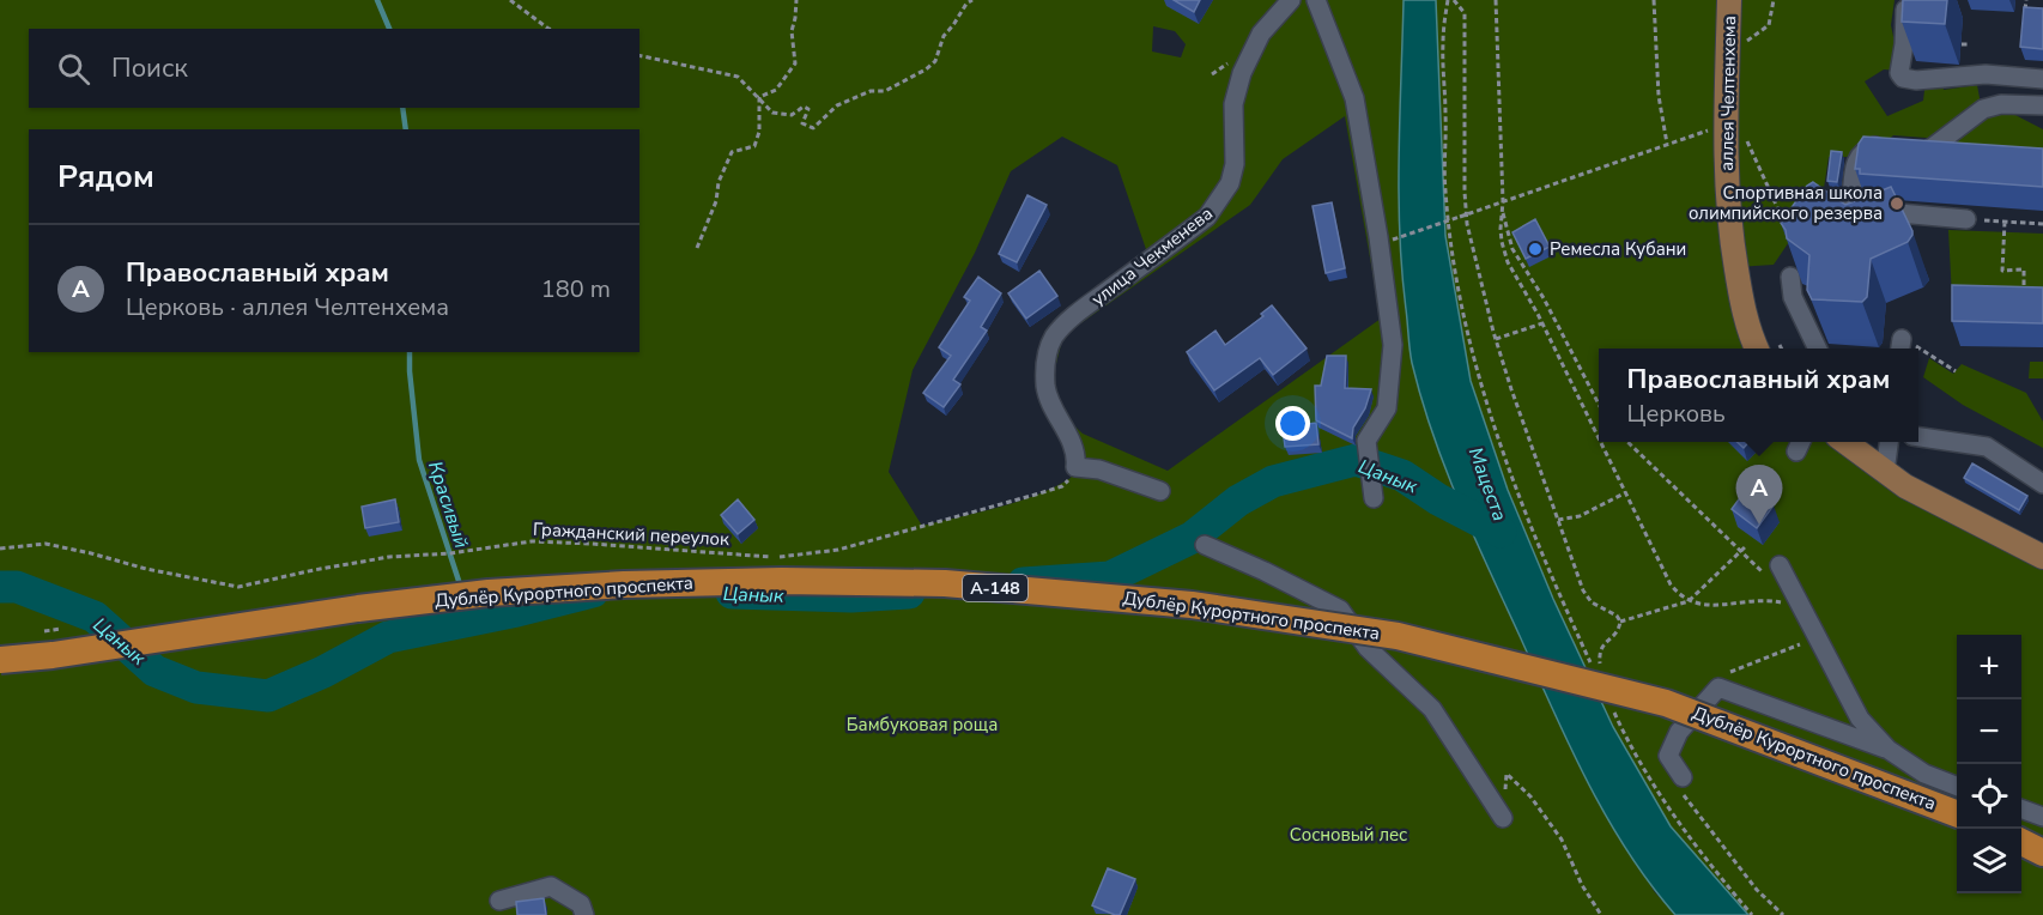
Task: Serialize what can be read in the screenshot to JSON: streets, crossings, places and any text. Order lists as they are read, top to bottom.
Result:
{
  "streets": {
    "highway": ["А-148", "Дублёр Курортного проспекта"],
    "main road": ["аллея Челтенхема"],
    "street": ["улица Чекменева"],
    "path": ["Гражданский переулок"]
  },
  "crossings": [
    ["улица Чекменева", "Гражданский переулок"]
  ],
  "water": ["Цанык", "Мацеста", "Красивый"],
  "parks": ["Бамбуковая роща", "Сосновый лес"],
  "places": ["Спортивная школа олимпийского резерва", "Ремесла Кубани"],
  "page": {
    "search": "Поиск",
    "heading": "Рядом",
    "list": [
      {
        "mark": "A",
        "name": "Православный храм",
        "note": "Церковь · аллея Челтенхема",
        "value": "180 m"
      }
    ],
    "popup": ["Православный храм", "Церковь"],
    "pins": "A",
    "map_buttons": ["+", "−"]
  }
}
